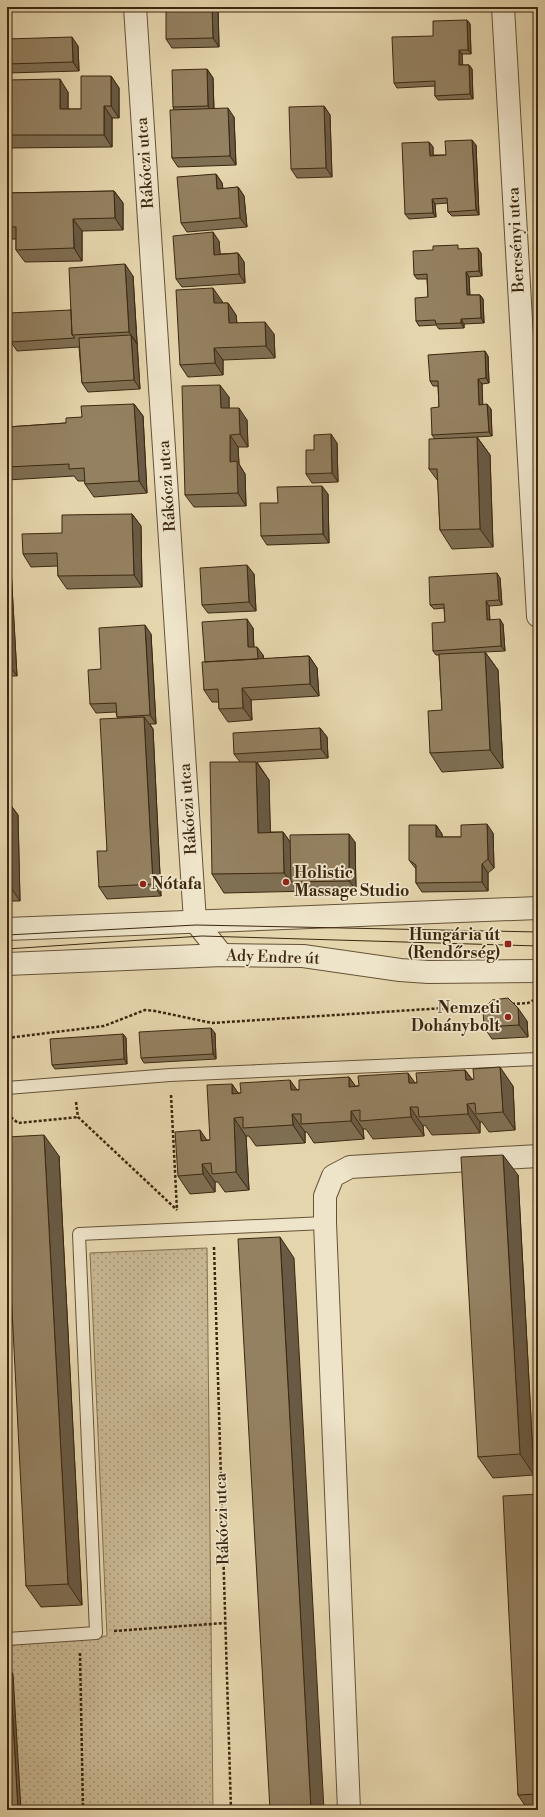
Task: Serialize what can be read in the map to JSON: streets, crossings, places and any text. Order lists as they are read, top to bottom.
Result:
{
  "streets": {
    "street": ["Rákóczi utca", "Bercsényi utca", "Ady Endre út"]
  },
  "places": {
    "other": ["Holistic Massage Studio", "Nótafa", "Nemzeti Dohánybolt"],
    "transit": ["Hungária út (Rendőrség)"]
  }
}
